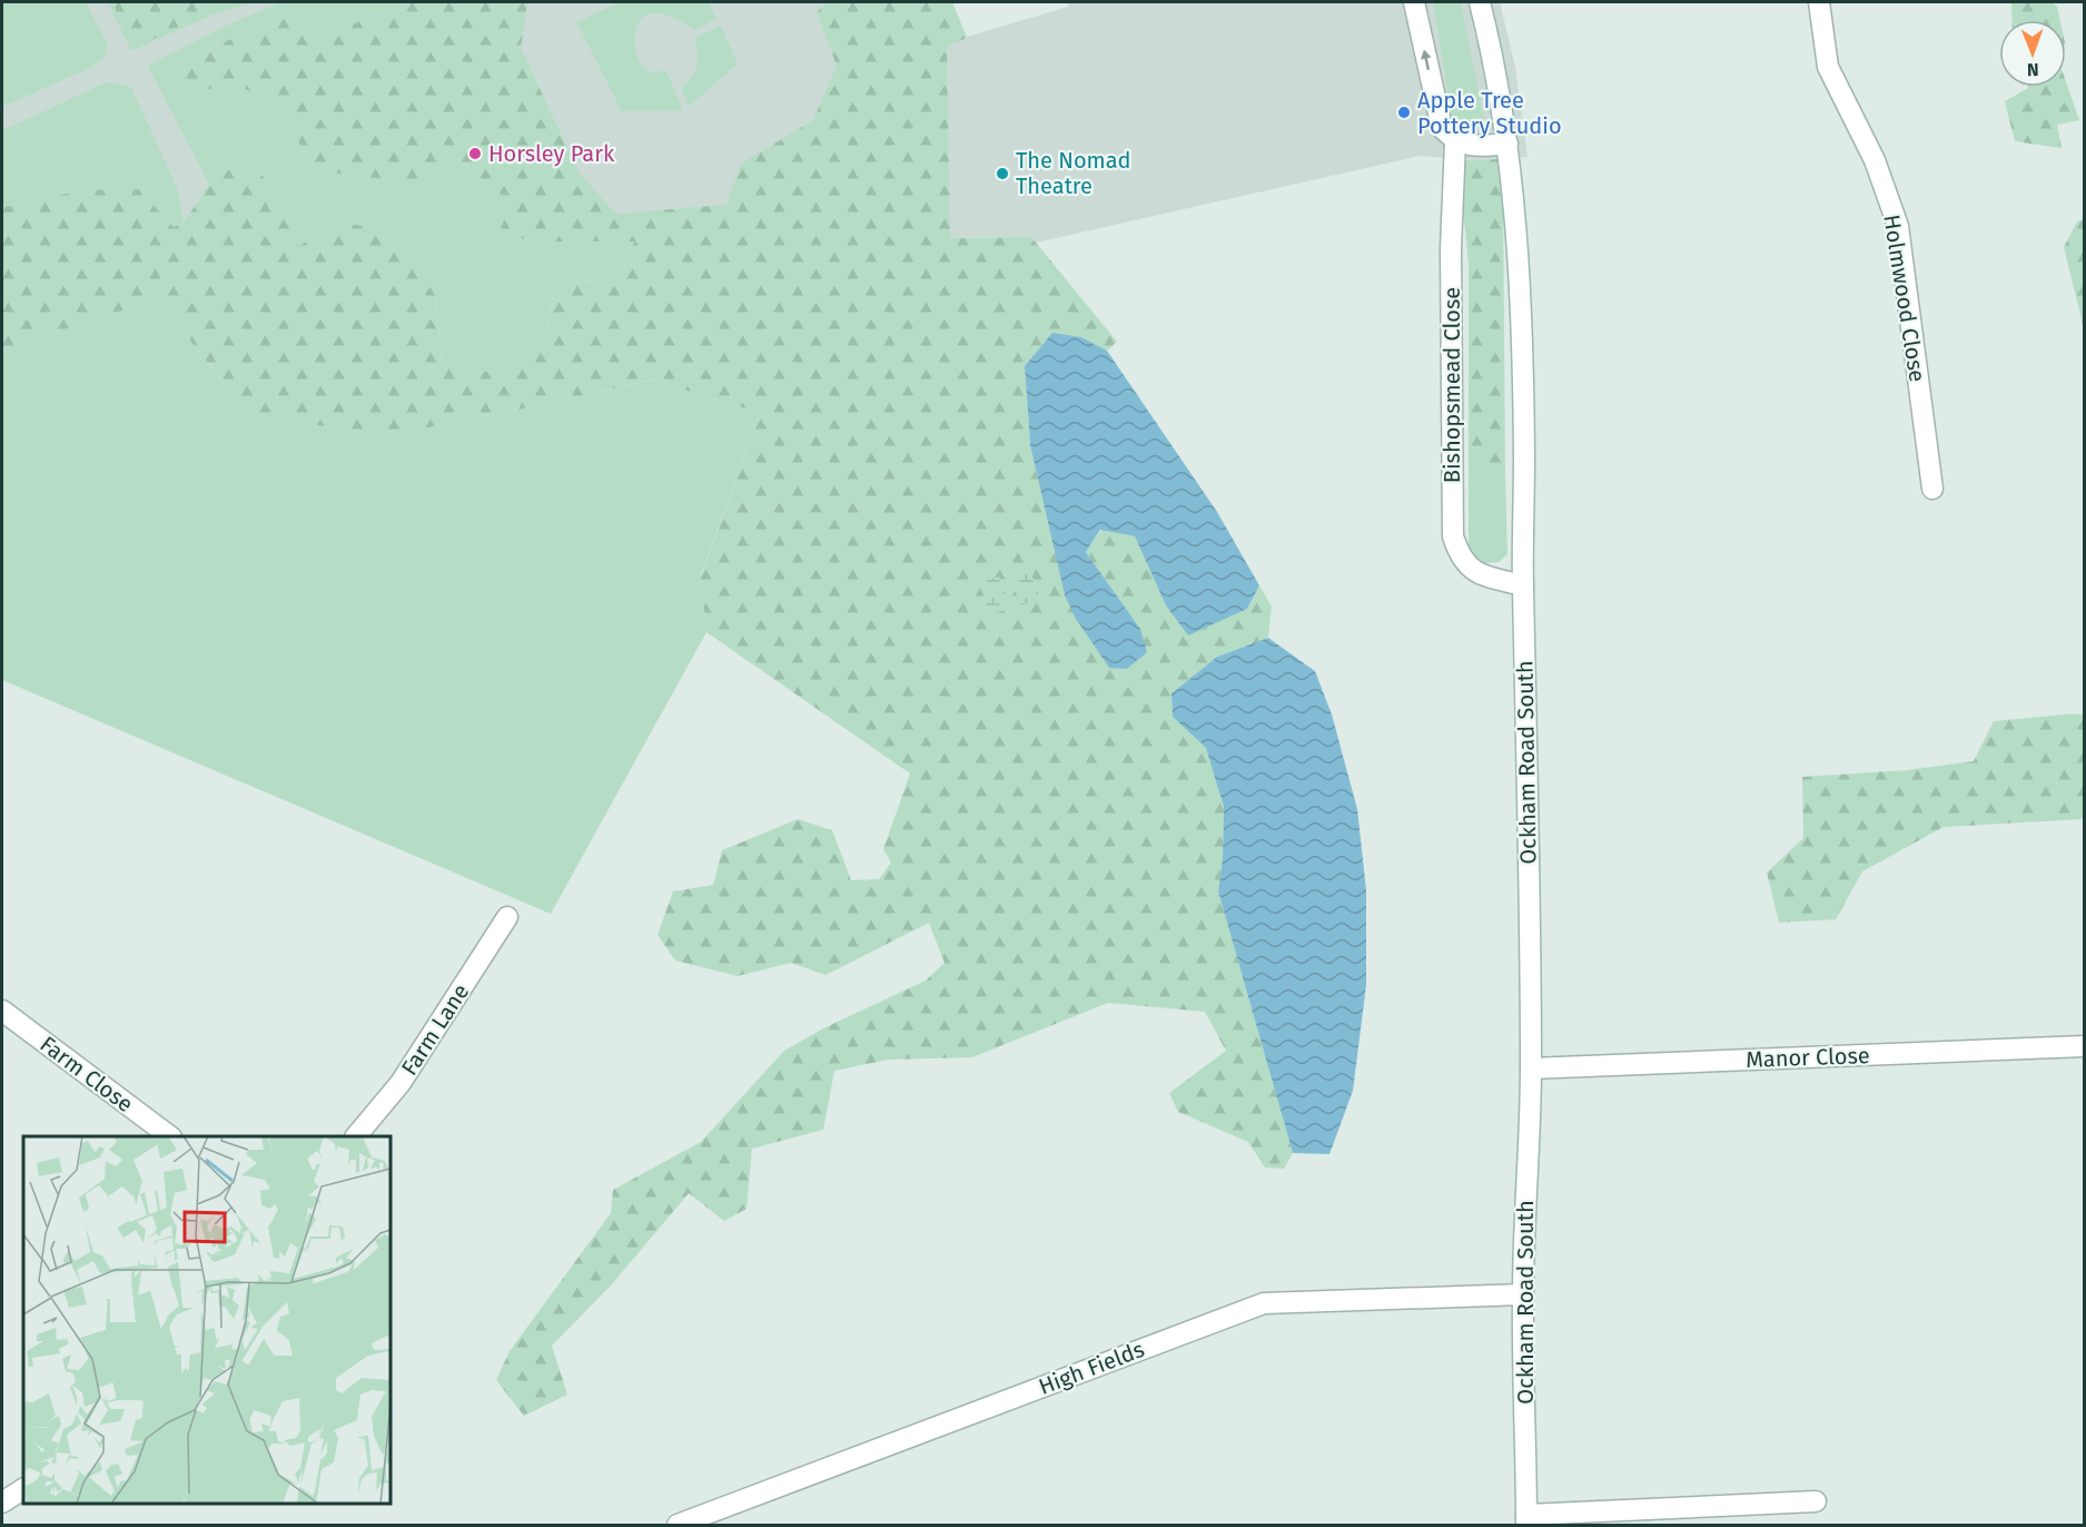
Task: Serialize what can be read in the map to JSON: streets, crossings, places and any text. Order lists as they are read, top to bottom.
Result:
{
  "streets": {
    "street": [
      "Holmwood Close",
      "Bishopsmead Close",
      "Ockham Road South",
      "Farm Lane",
      "Manor Close",
      "Farm Close",
      "High Fields"
    ]
  },
  "crossings": [
    ["Bishopsmead Close", "Ockham Road South"],
    ["Ockham Road South", "Manor Close"],
    ["Ockham Road South", "High Fields"]
  ],
  "places": ["Apple Tree Pottery Studio", "Horsley Park", "The Nomad Theatre"],
  "north": "bottom"
}
